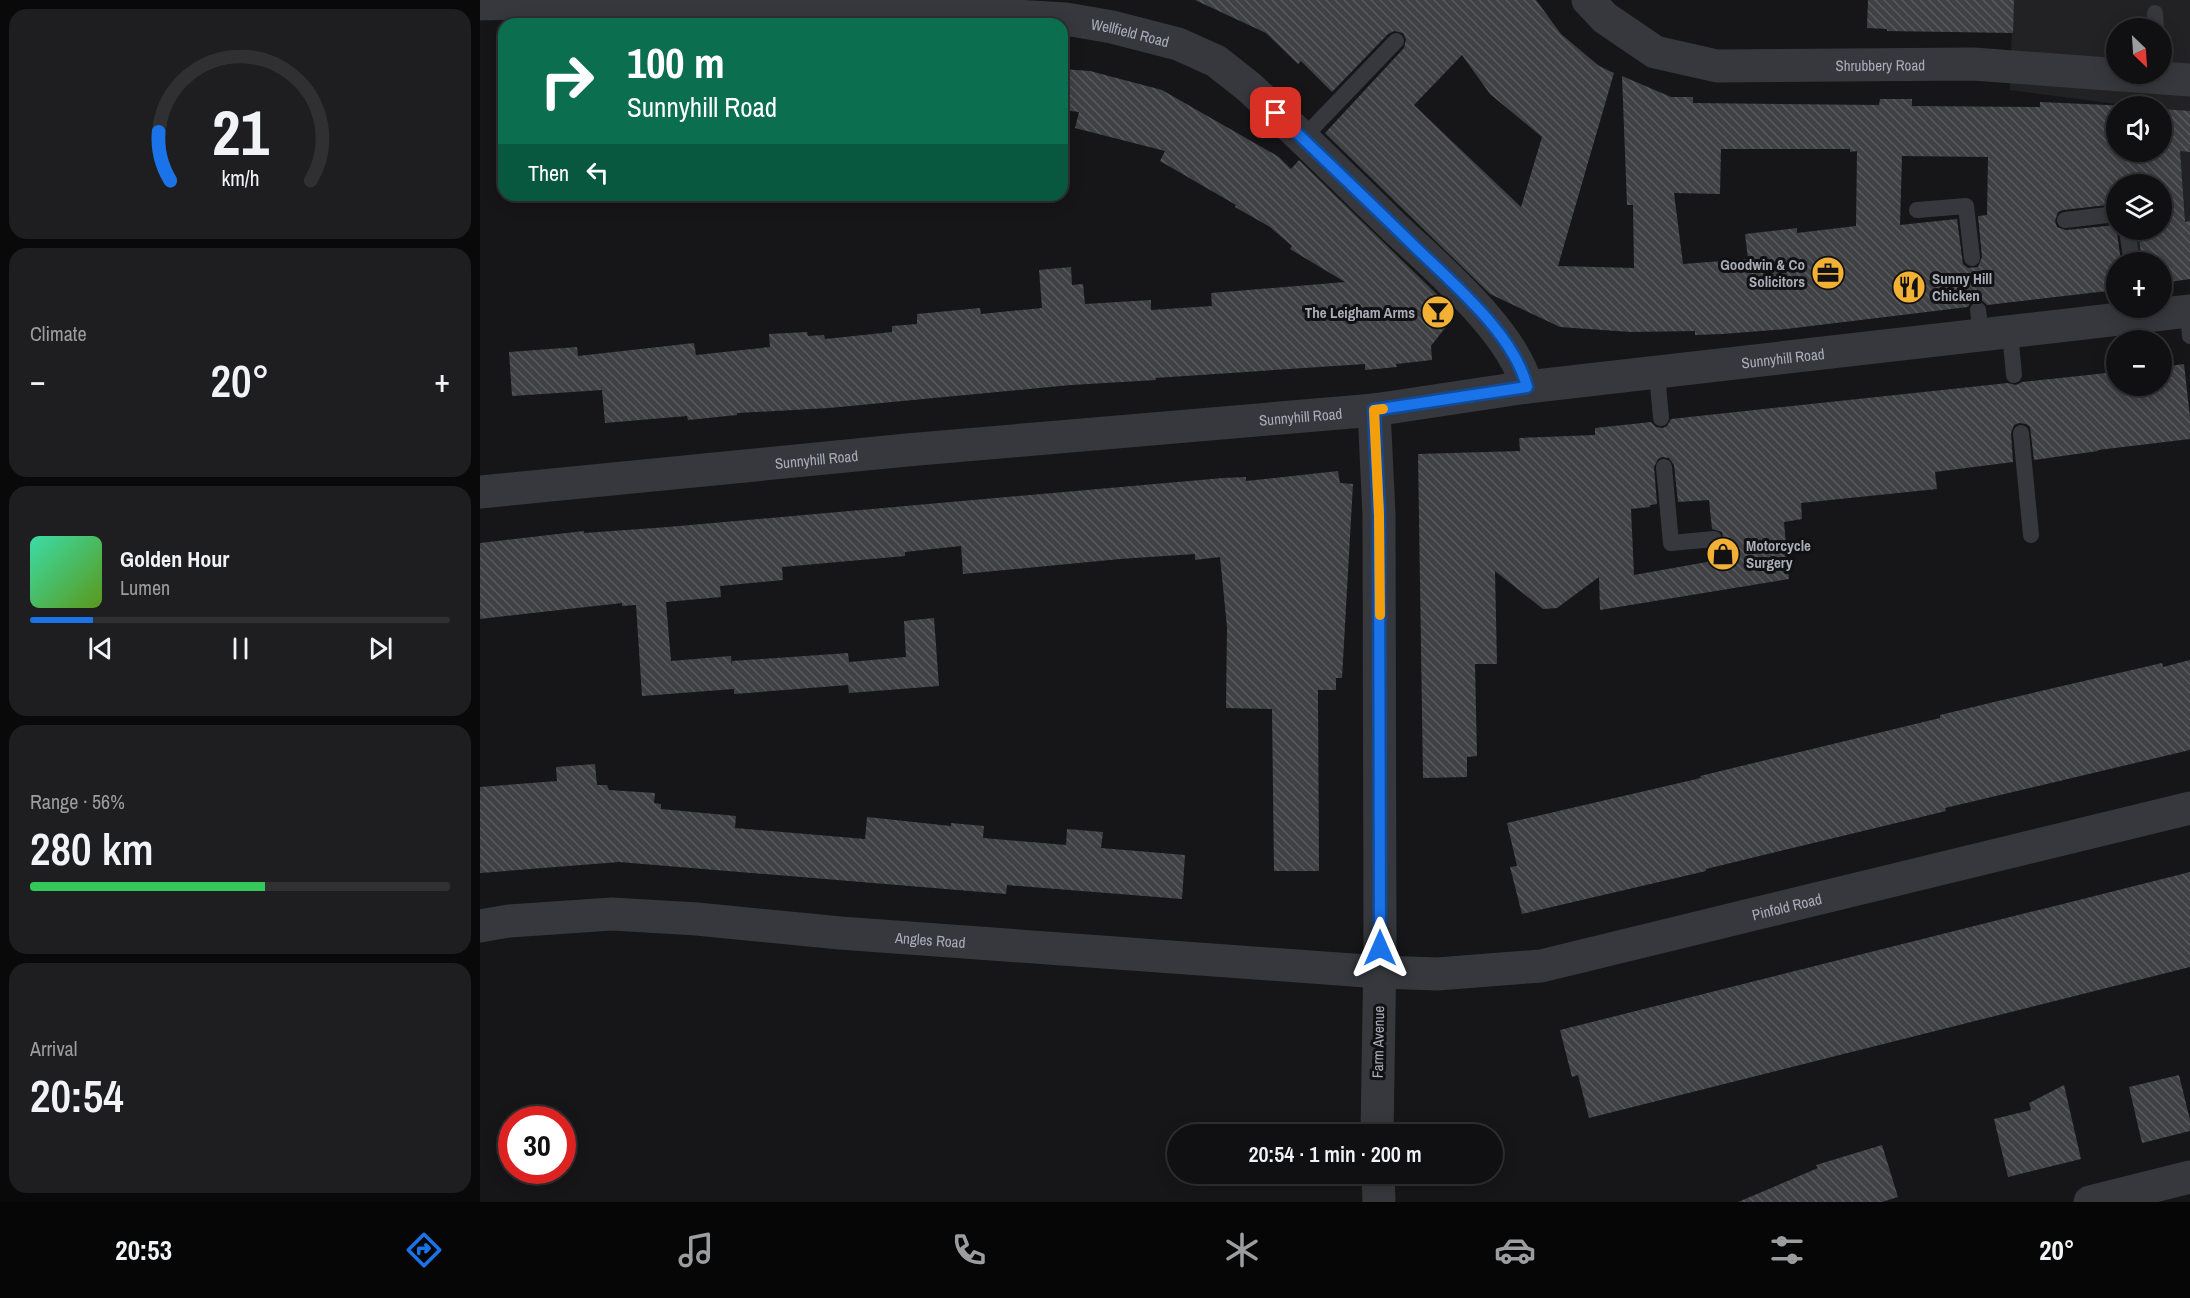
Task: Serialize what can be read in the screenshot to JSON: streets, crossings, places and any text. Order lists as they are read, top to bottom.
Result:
{
  "streets": {
    "street": [
      "Wellfield Road",
      "Shrubbery Road",
      "Sunnyhill Road",
      "Pinfold Road",
      "Angles Road",
      "Farm Avenue"
    ]
  },
  "crossings": [
    ["Wellfield Road", "Sunnyhill Road"],
    ["Sunnyhill Road", "Farm Avenue"],
    ["Pinfold Road", "Angles Road"],
    ["Pinfold Road", "Farm Avenue"],
    ["Angles Road", "Farm Avenue"]
  ],
  "places": {
    "office": ["Goodwin & Co Solicitors"],
    "restaurant": ["Sunny Hill Chicken"],
    "bar": ["The Leigham Arms"],
    "shop": ["Motorcycle Surgery"]
  },
  "north": "bottom right",
  "page": {
    "map_buttons": ["+", "−"],
    "turn": ["100 m", "Sunnyhill Road"],
    "then": "Then",
    "tile": [
      "Climate",
      ["Range · 56%", "280 km"],
      ["Arrival", "20:54"]
    ],
    "heat": ["−", "20°", "+"],
    "song": ["Golden Hour", "Lumen"],
    "limit": "30",
    "trip": "20:54 · 1 min · 200 m",
    "tabs": ["20:53", "20°"],
    "gauge": ["21", "km/h"]
  }
}
